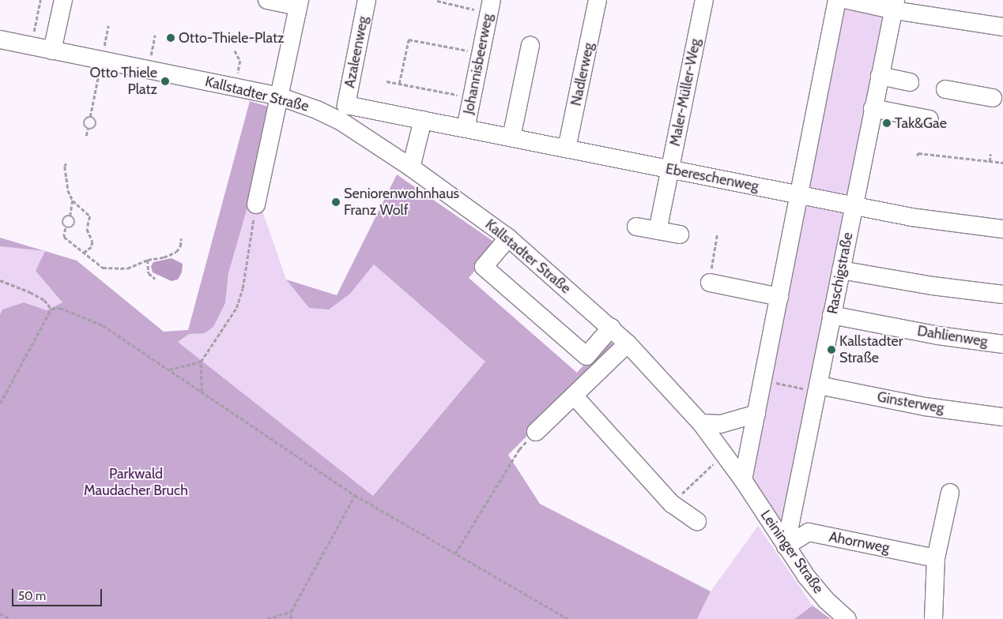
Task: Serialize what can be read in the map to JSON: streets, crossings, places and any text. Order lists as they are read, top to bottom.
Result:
{
  "streets": {
    "street": [
      "Azaleenweg",
      "Johannisbeerweg",
      "Nadlerweg",
      "Maler-Müller-Weg",
      "Kallstadter Straße",
      "Ebereschenweg",
      "Raschigstraße",
      "Dahlienweg",
      "Ginsterweg",
      "Ahornweg",
      "Leininger Straße"
    ]
  },
  "crossings": [
    ["Azaleenweg", "Ebereschenweg"],
    ["Johannisbeerweg", "Ebereschenweg"],
    ["Nadlerweg", "Ebereschenweg"],
    ["Maler-Müller-Weg", "Ebereschenweg"],
    ["Kallstadter Straße", "Leininger Straße"],
    ["Ebereschenweg", "Raschigstraße"],
    ["Raschigstraße", "Dahlienweg"],
    ["Raschigstraße", "Ginsterweg"],
    ["Raschigstraße", "Ahornweg"],
    ["Raschigstraße", "Leininger Straße"],
    ["Ahornweg", "Leininger Straße"]
  ],
  "parks": ["Parkwald Maudacher Bruch"],
  "places": [
    "Otto-Thiele-Platz",
    "Otto Thiele Platz",
    "Tak&Gae",
    "Seniorenwohnhaus Franz Wolf",
    "Kallstadter Straße"
  ],
  "scale_bar": "50 m"
}
